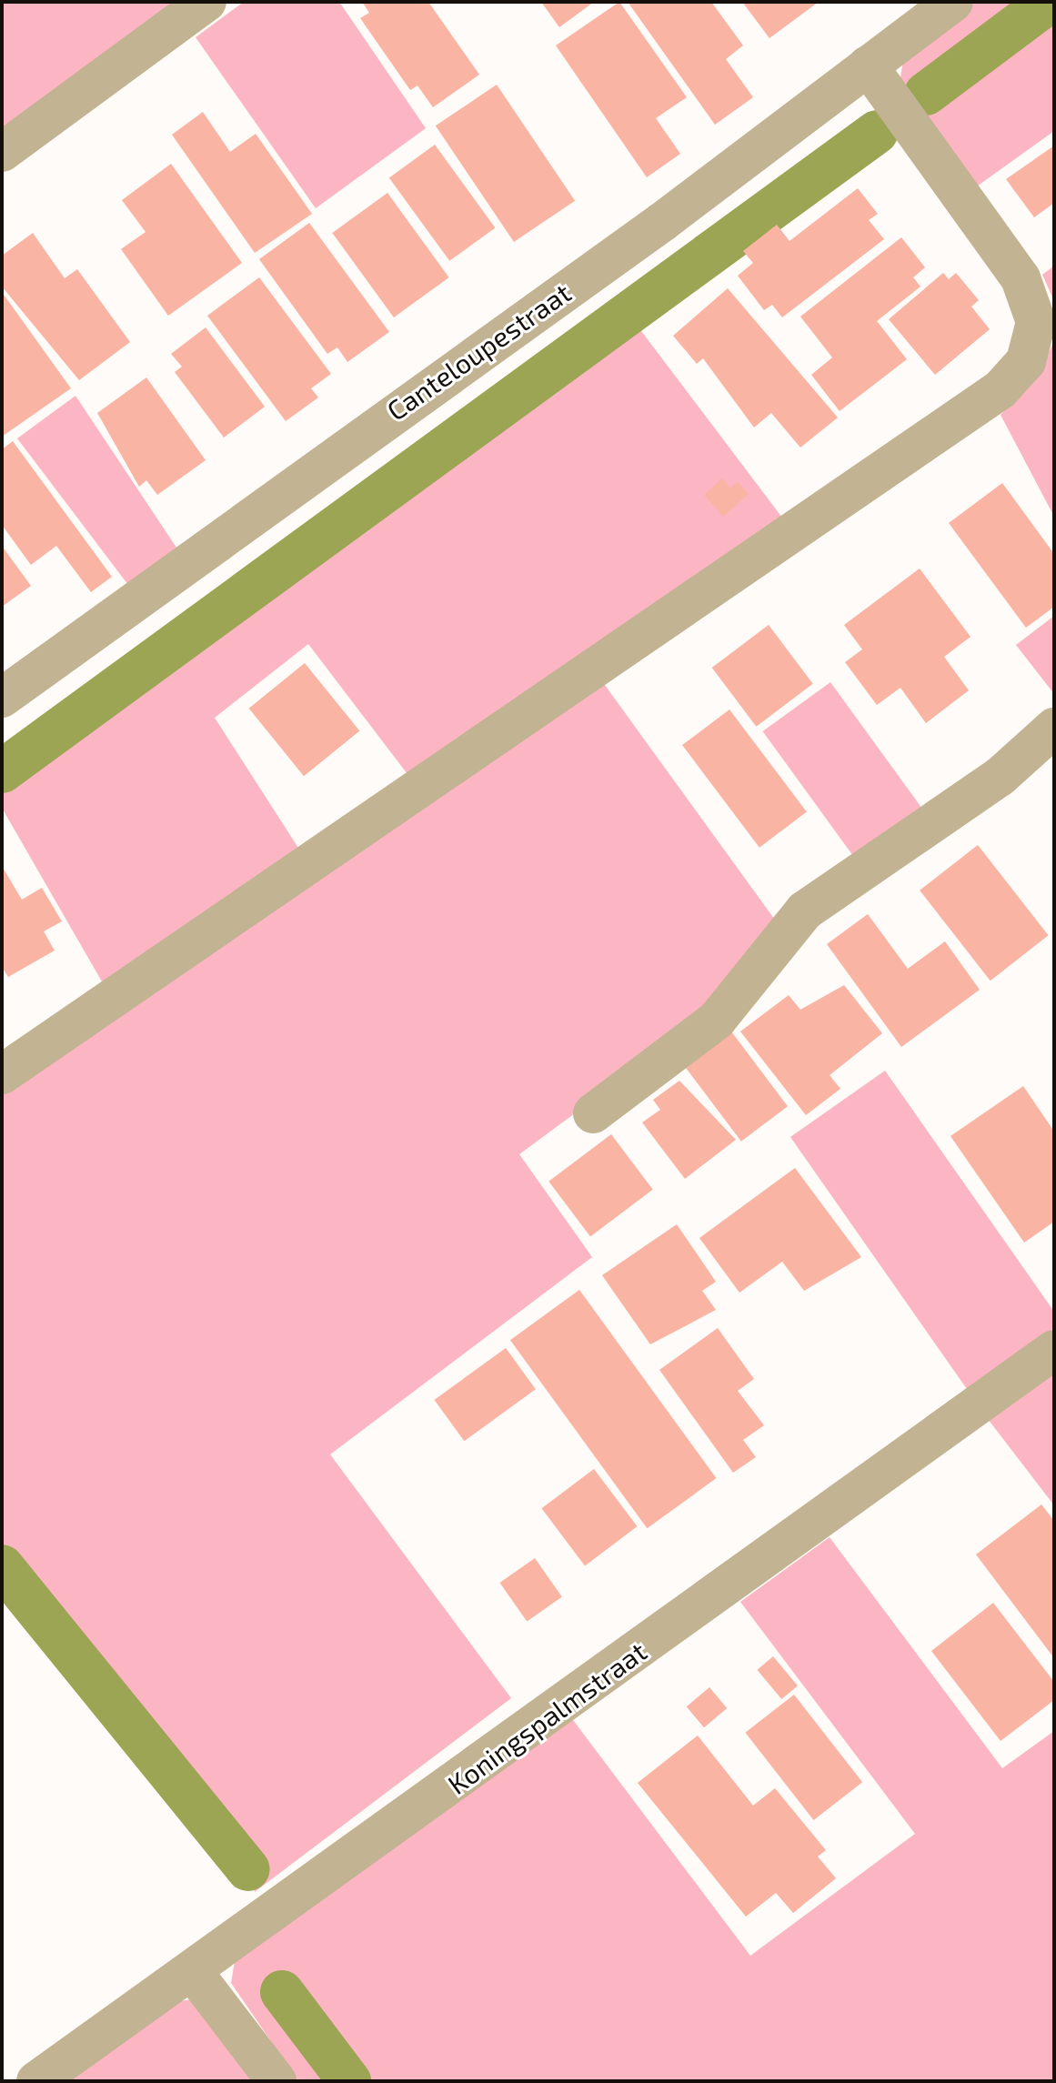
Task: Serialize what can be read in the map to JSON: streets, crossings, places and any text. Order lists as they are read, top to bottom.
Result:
{
  "streets": {
    "street": ["Canteloupestraat", "Koningspalmstraat"]
  }
}
